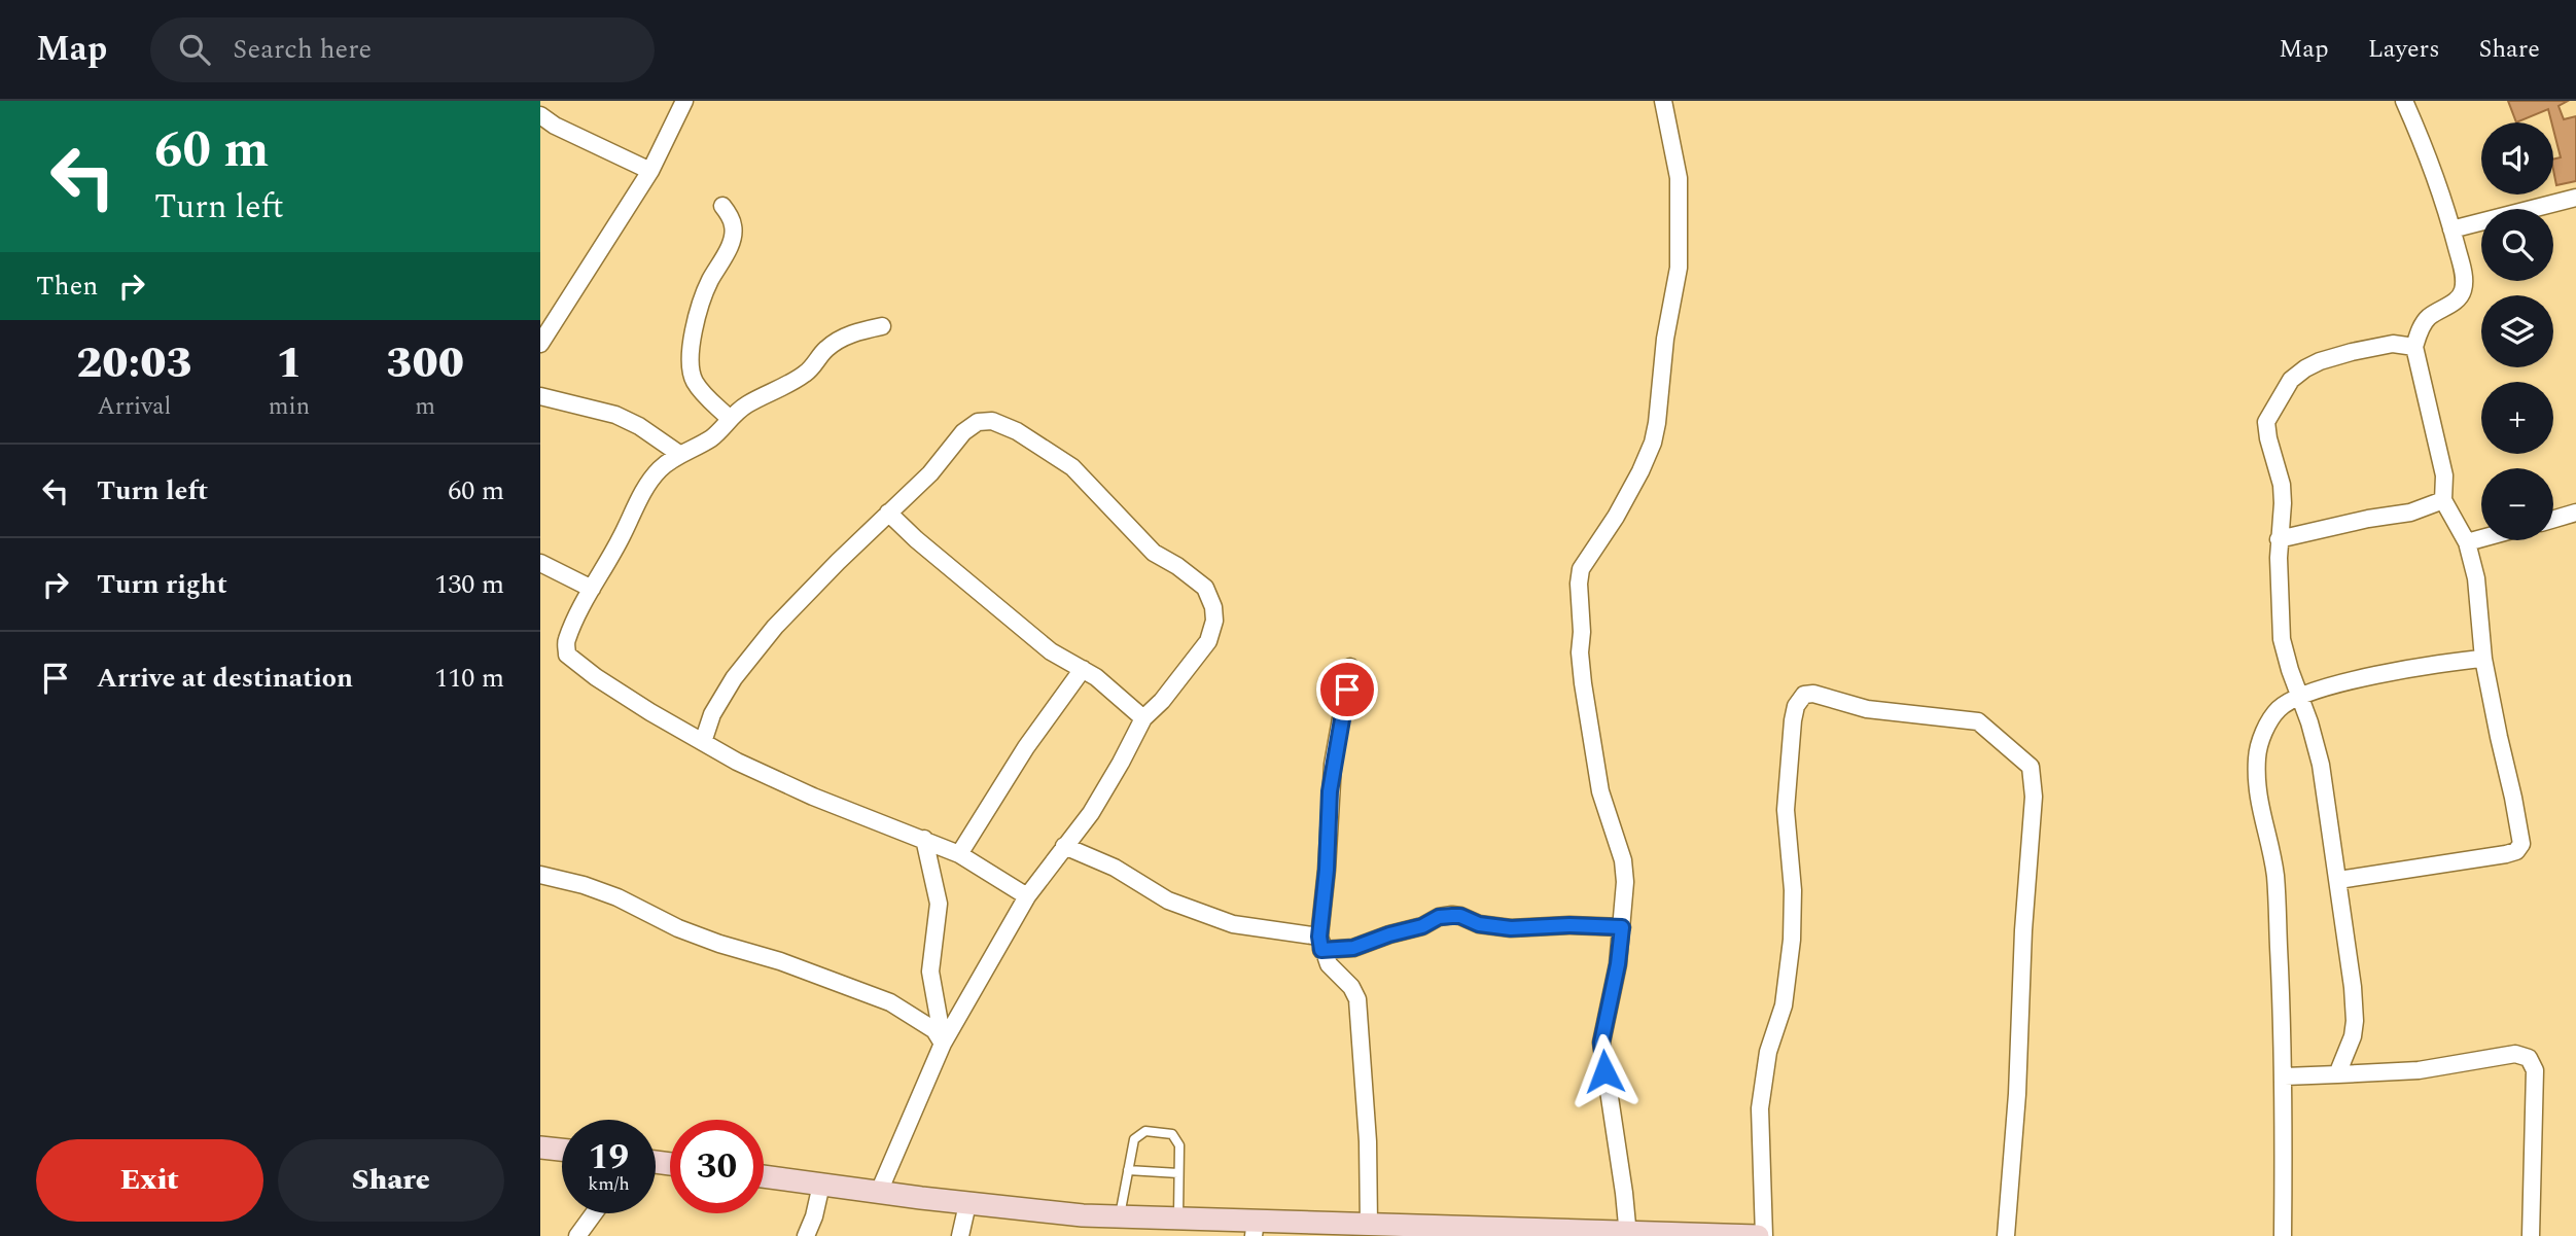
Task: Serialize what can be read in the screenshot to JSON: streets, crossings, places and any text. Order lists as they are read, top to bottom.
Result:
{
  "page": {
    "header": "Map",
    "search": "Search here",
    "nav": ["Map", "Layers", "Share"],
    "turn": ["60 m", "Turn left"],
    "map_buttons": ["+", "−"],
    "then": "Then",
    "eta": [
      "20:03",
      "Arrival",
      "1",
      "min",
      "300",
      "m"
    ],
    "list": [
      {
        "name": "Turn left",
        "value": "60 m"
      },
      {
        "name": "Turn right",
        "value": "130 m"
      },
      {
        "name": "Arrive at destination",
        "value": "110 m"
      }
    ],
    "speed": "19 km/h",
    "limit": "30",
    "buttons": ["Exit", "Share"]
  }
}
